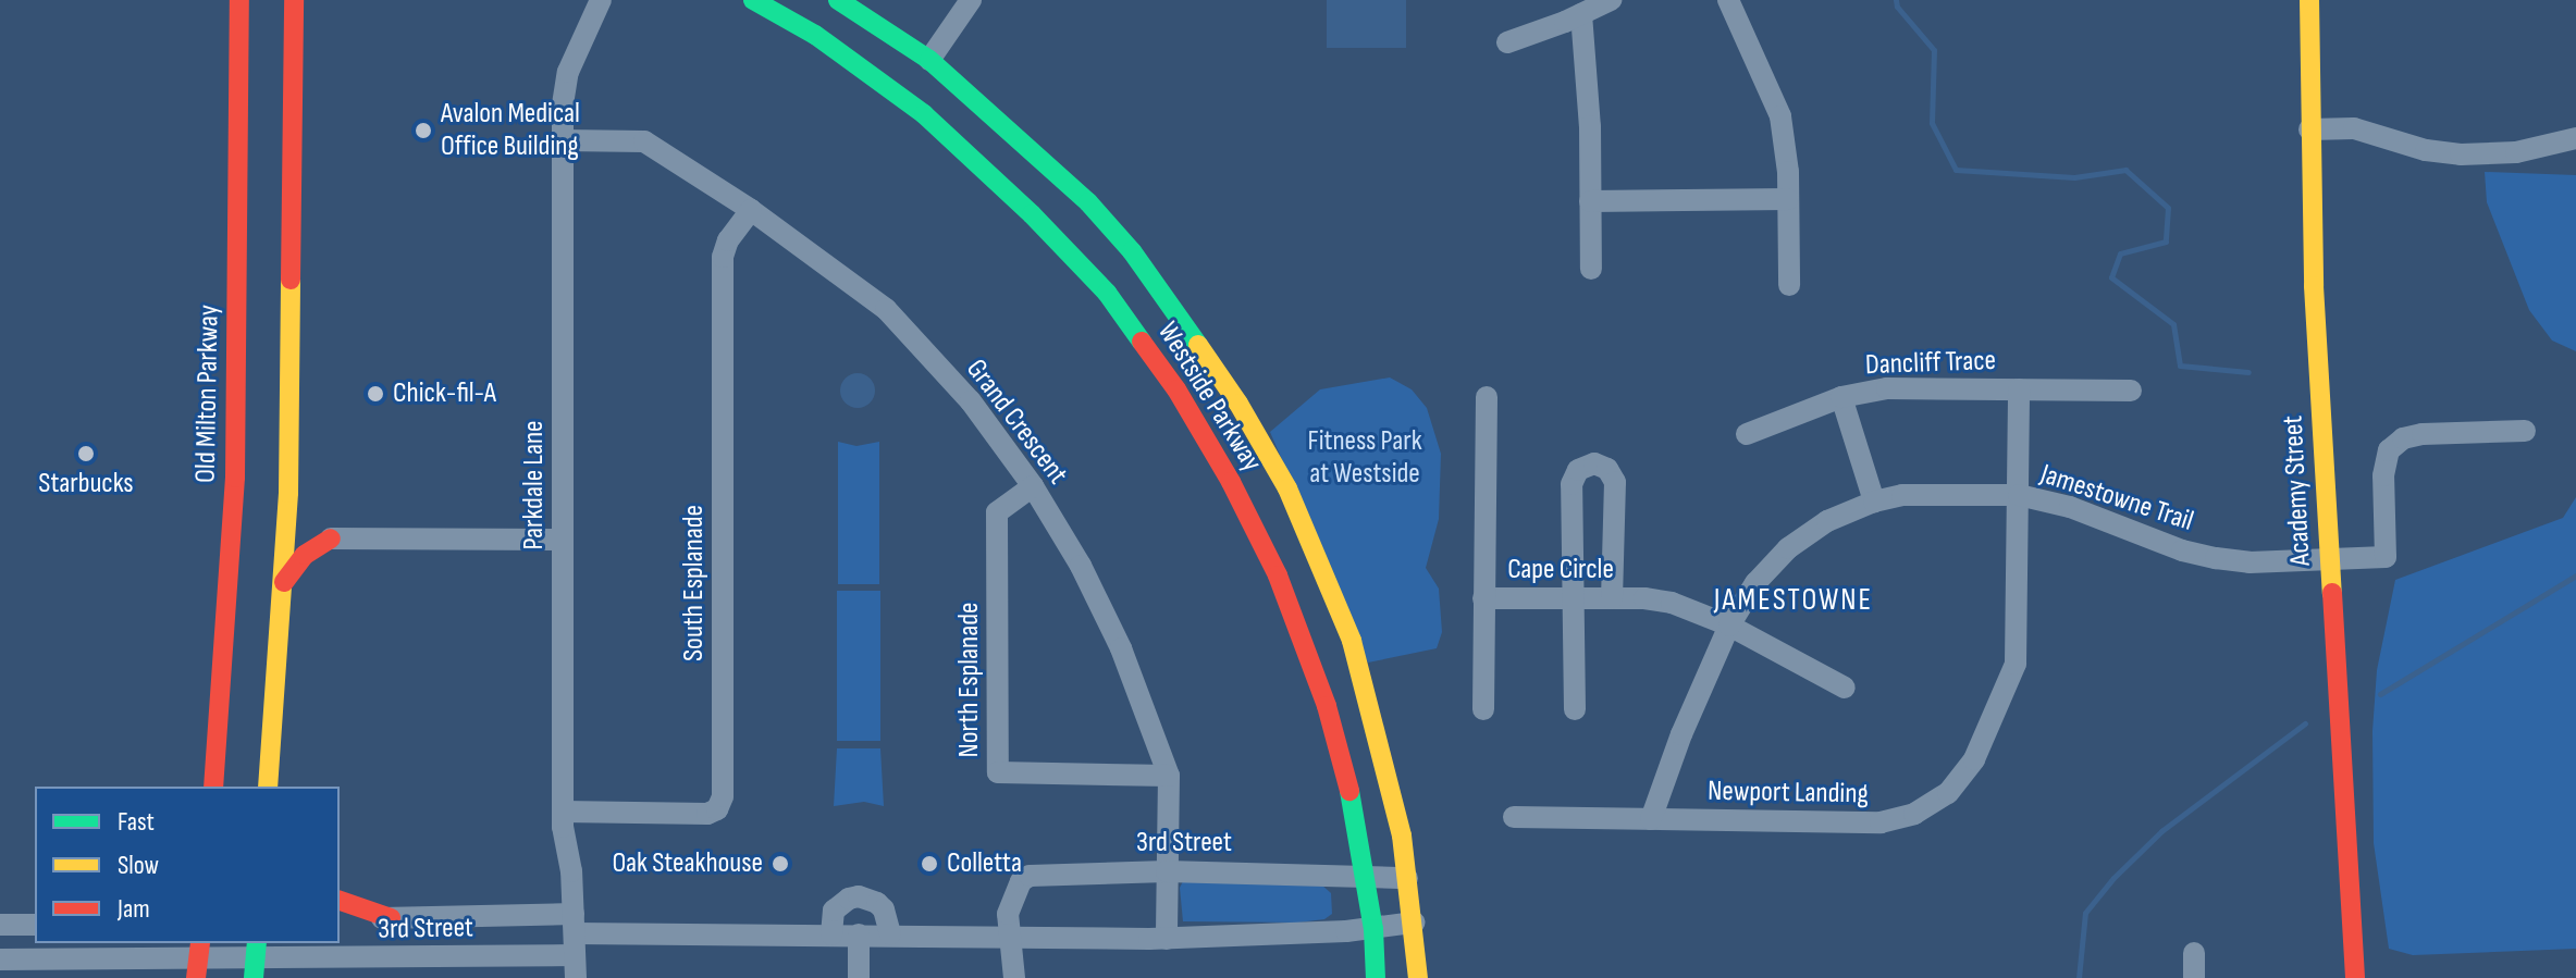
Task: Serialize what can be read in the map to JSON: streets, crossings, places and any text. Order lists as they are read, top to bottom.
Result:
{
  "streets": {
    "main road": ["Old Milton Parkway", "Westside Parkway", "Academy Street"],
    "street": [
      "Dancliff Trace",
      "Grand Crescent",
      "Parkdale Lane",
      "Jamestowne Trail",
      "Cape Circle",
      "South Esplanade",
      "North Esplanade",
      "Newport Landing",
      "3rd Street"
    ]
  },
  "crossings": [
    ["Dancliff Trace", "Newport Landing"],
    ["Westside Parkway", "3rd Street"],
    ["Grand Crescent", "Parkdale Lane"],
    ["Grand Crescent", "South Esplanade"],
    ["Grand Crescent", "North Esplanade"],
    ["Grand Crescent", "3rd Street"],
    ["Parkdale Lane", "South Esplanade"],
    ["Parkdale Lane", "3rd Street"],
    ["Academy Street", "Jamestowne Trail"],
    ["Jamestowne Trail", "Cape Circle"],
    ["Jamestowne Trail", "Newport Landing"]
  ],
  "districts": ["JAMESTOWNE"],
  "parks": ["Fitness Park at Westside"],
  "places": [
    "Avalon Medical Office Building",
    "Chick-fil-A",
    "Starbucks",
    "Oak Steakhouse",
    "Colletta"
  ],
  "legend": ["Fast", "Slow", "Jam"]
}
